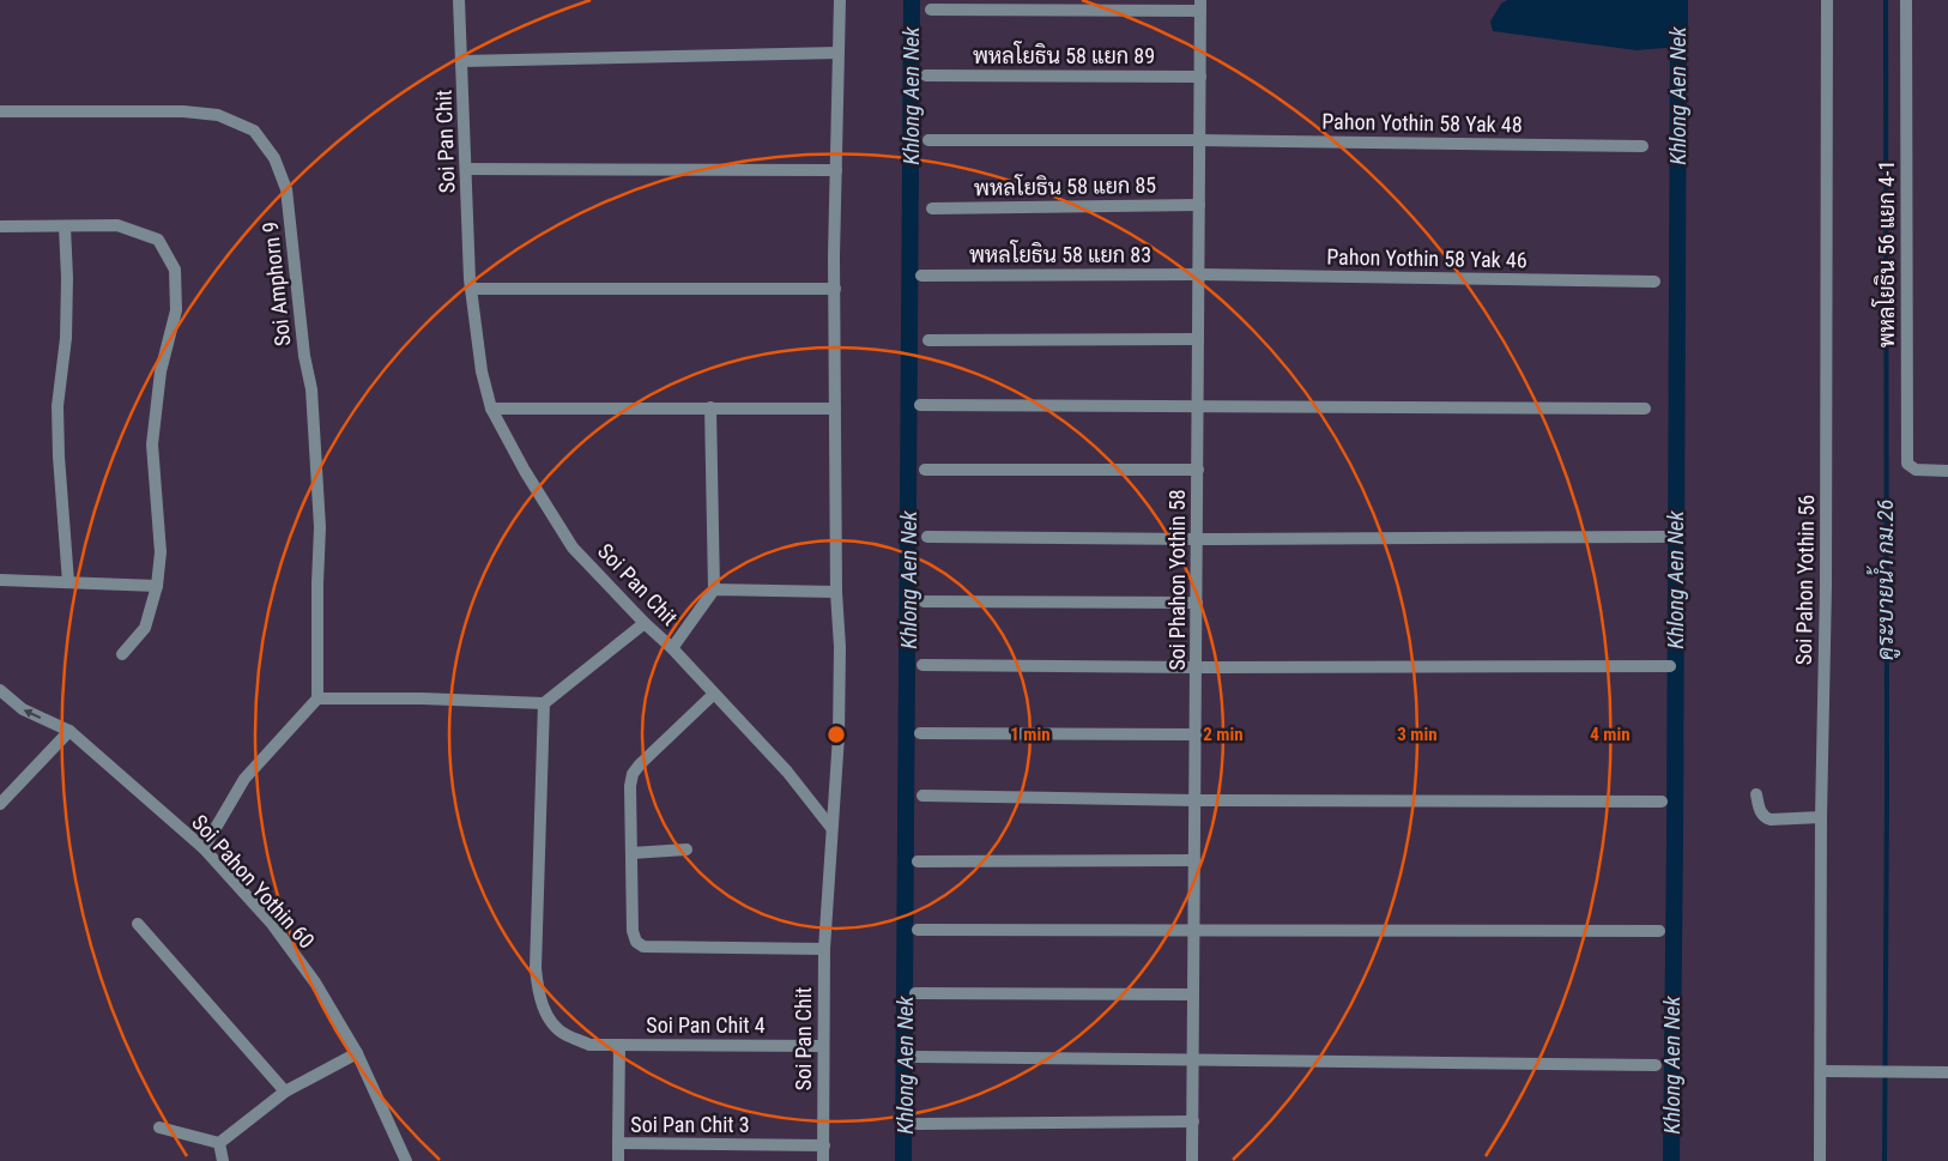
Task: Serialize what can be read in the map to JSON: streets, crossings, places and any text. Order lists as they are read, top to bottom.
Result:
{
  "streets": {
    "street": [
      "พหลโยธิน 58 แยก 89",
      "Pahon Yothin 58 Yak 48",
      "Soi Pan Chit",
      "พหลโยธิน 58 แยก 85",
      "พหลโยธิน 56 แยก 4-1",
      "พหลโยธิน 58 แยก 83",
      "Pahon Yothin 58 Yak 46",
      "Soi Amphorn 9",
      "Soi Phahon Yothin 58",
      "Soi Pahon Yothin 56",
      "Soi Pahon Yothin 60",
      "Soi Pan Chit 4",
      "Soi Pan Chit 3"
    ]
  },
  "crossings": [
    ["พหลโยธิน 58 แยก 89", "Soi Phahon Yothin 58"],
    ["Pahon Yothin 58 Yak 48", "Soi Phahon Yothin 58"],
    ["Soi Pan Chit", "Soi Pan Chit 4"],
    ["Soi Pan Chit", "Soi Pan Chit 3"],
    ["พหลโยธิน 58 แยก 85", "Soi Phahon Yothin 58"],
    ["พหลโยธิน 58 แยก 83", "Pahon Yothin 58 Yak 46"],
    ["พหลโยธิน 58 แยก 83", "Soi Phahon Yothin 58"],
    ["Pahon Yothin 58 Yak 46", "Soi Phahon Yothin 58"],
    ["Soi Pan Chit 4", "Soi Pan Chit 3"]
  ],
  "water": ["Khlong Aen Nek", "คูระบายน้ำ กม.26"],
  "rings": [
    "1 min",
    "2 min",
    "3 min",
    "4 min"
  ]
}
